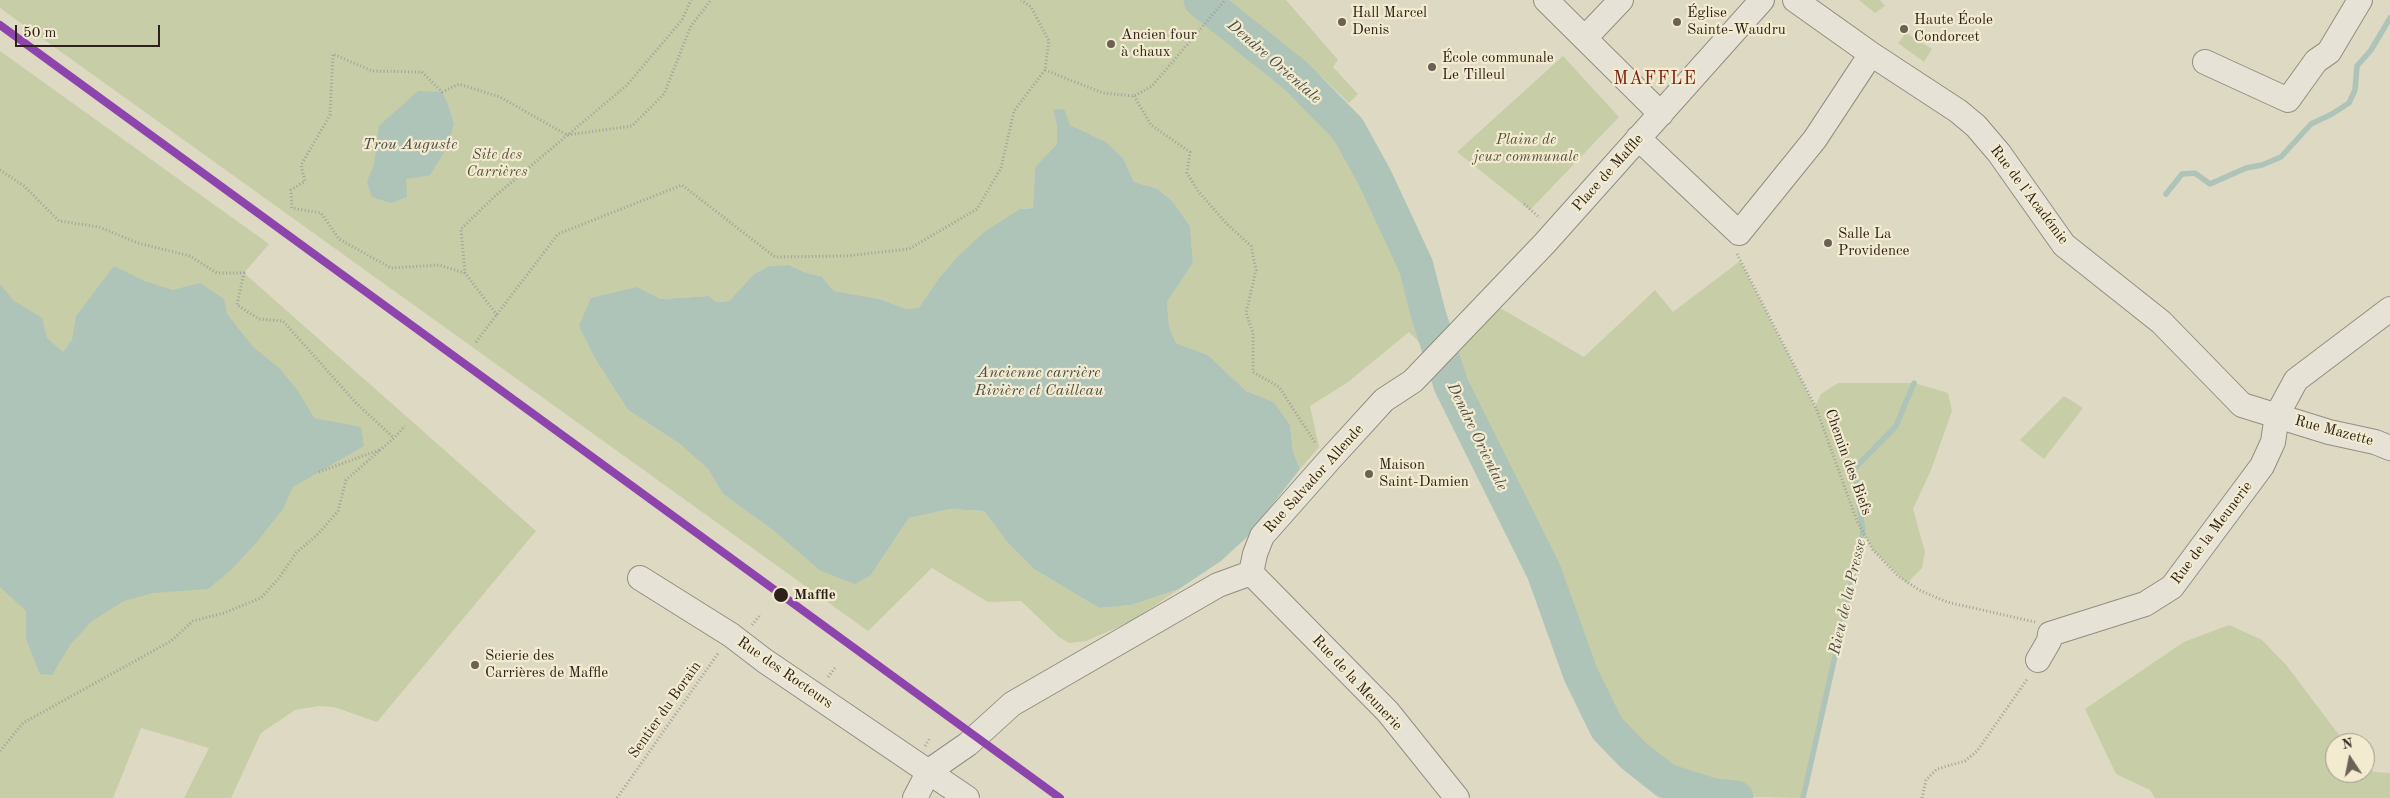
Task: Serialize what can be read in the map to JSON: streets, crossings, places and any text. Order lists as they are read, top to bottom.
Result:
{
  "streets": {
    "street": [
      "Place de Maffle",
      "Rue de l'Académie",
      "Rue Mazette",
      "Rue Salvador Allende",
      "Rue de la Meunerie",
      "Rue des Rocteurs"
    ],
    "path": ["Chemin des Biefs", "Sentier du Borain"]
  },
  "crossings": [
    ["Place de Maffle", "Rue Salvador Allende"],
    ["Rue de l'Académie", "Rue Mazette"],
    ["Rue de l'Académie", "Rue de la Meunerie"],
    ["Rue Mazette", "Rue de la Meunerie"],
    ["Chemin des Biefs", "Rue de la Meunerie"],
    ["Rue Salvador Allende", "Rue de la Meunerie"],
    ["Rue des Rocteurs", "Sentier du Borain"]
  ],
  "districts": ["MAFFLE"],
  "water": [
    "Dendre Orientale",
    "Trou Auguste",
    "Ancienne carrière Rivière et Cailleau",
    "Rieu de la Presse"
  ],
  "parks": ["Plaine de jeux communale", "Site des Carrières"],
  "places": [
    "Hall Marcel Denis",
    "Église Sainte-Waudru",
    "Haute École Condorcet",
    "Ancien four à chaux",
    "École communale Le Tilleul",
    "Salle La Providence",
    "Maison Saint-Damien",
    "Maffle",
    "Scierie des Carrières de Maffle"
  ],
  "scale_bar": "50 m",
  "north": "top"
}
